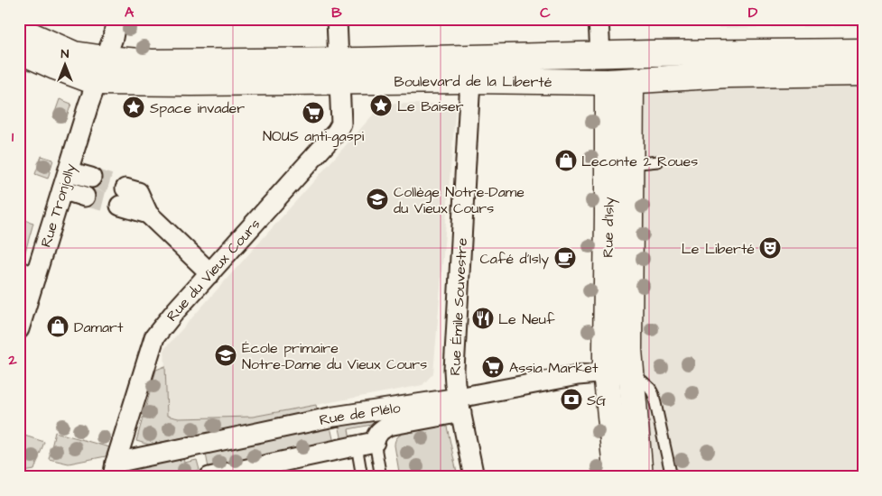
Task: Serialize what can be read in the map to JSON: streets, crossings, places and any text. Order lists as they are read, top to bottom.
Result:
{
  "streets": {
    "main road": ["Boulevard de la Liberté", "Rue d'Isly"],
    "street": [
      "Rue Tronjolly",
      "Rue du Vieux Cours",
      "Rue Émile Souvestre",
      "Rue de Plélo"
    ]
  },
  "crossings": [
    ["Boulevard de la Liberté", "Rue Tronjolly"],
    ["Boulevard de la Liberté", "Rue d'Isly"],
    ["Boulevard de la Liberté", "Rue du Vieux Cours"],
    ["Boulevard de la Liberté", "Rue Émile Souvestre"],
    ["Rue d'Isly", "Rue de Plélo"],
    ["Rue du Vieux Cours", "Rue de Plélo"],
    ["Rue Émile Souvestre", "Rue de Plélo"]
  ],
  "places": {
    "place": ["Le Baiser", "Space invader"],
    "supermarket": ["NOUS anti-gaspi", "Assia Market"],
    "shop": ["Leconte 2 Roues", "Damart"],
    "school or university": ["Collège Notre-Dame du Vieux Cours", "École primaire Notre-Dame du Vieux Cours"],
    "theatre": ["Le Liberté"],
    "cafe": ["Café d'Isly"],
    "restaurant": ["Le Neuf"],
    "bank": ["SG"]
  },
  "north": "top",
  "grid": {
    "columns": [
      "A",
      "B",
      "C",
      "D"
    ],
    "rows": ["1", "2"]
  }
}
